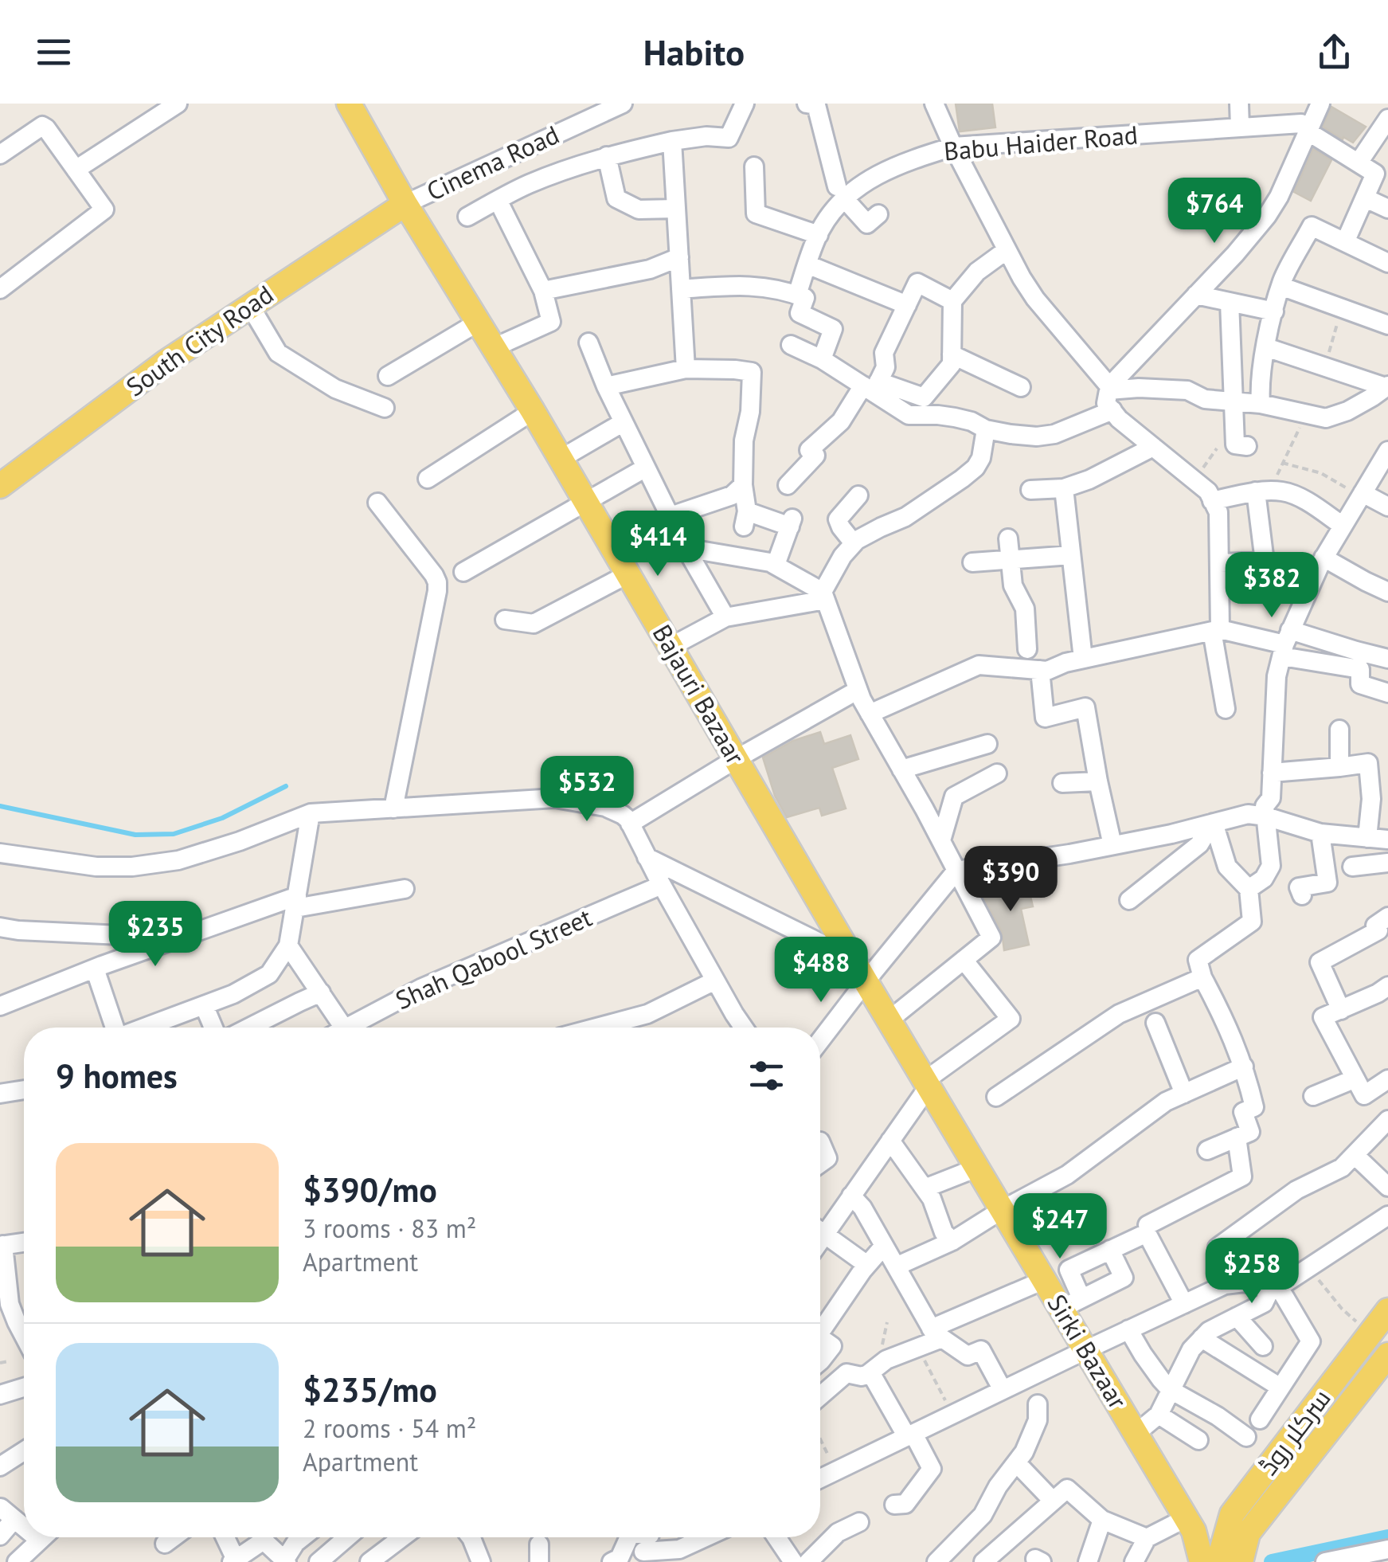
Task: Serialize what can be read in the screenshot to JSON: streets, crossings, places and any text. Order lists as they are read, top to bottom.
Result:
{
  "streets": {
    "main road": [
      "South City Road",
      "Bajauri Bazaar",
      "Sirki Bazaar",
      "سرکلر روڈ"
    ],
    "street": ["Babu Haider Road", "Cinema Road", "Shah Qabool Street"]
  },
  "crossings": [
    ["Cinema Road", "South City Road"],
    ["Cinema Road", "Bajauri Bazaar"],
    ["South City Road", "Bajauri Bazaar"],
    ["Bajauri Bazaar", "Sirki Bazaar"]
  ],
  "page": {
    "header": "Habito",
    "price": [
      "$764",
      "$414",
      "$382",
      "$532",
      "$390",
      "$235",
      "$488",
      "$247",
      "$258"
    ],
    "heading": "9 homes",
    "list": [
      {
        "name": "$390/mo",
        "note": "3 rooms · 83 m² · Apartment"
      },
      {
        "name": "$235/mo",
        "note": "2 rooms · 54 m² · Apartment"
      }
    ]
  }
}
